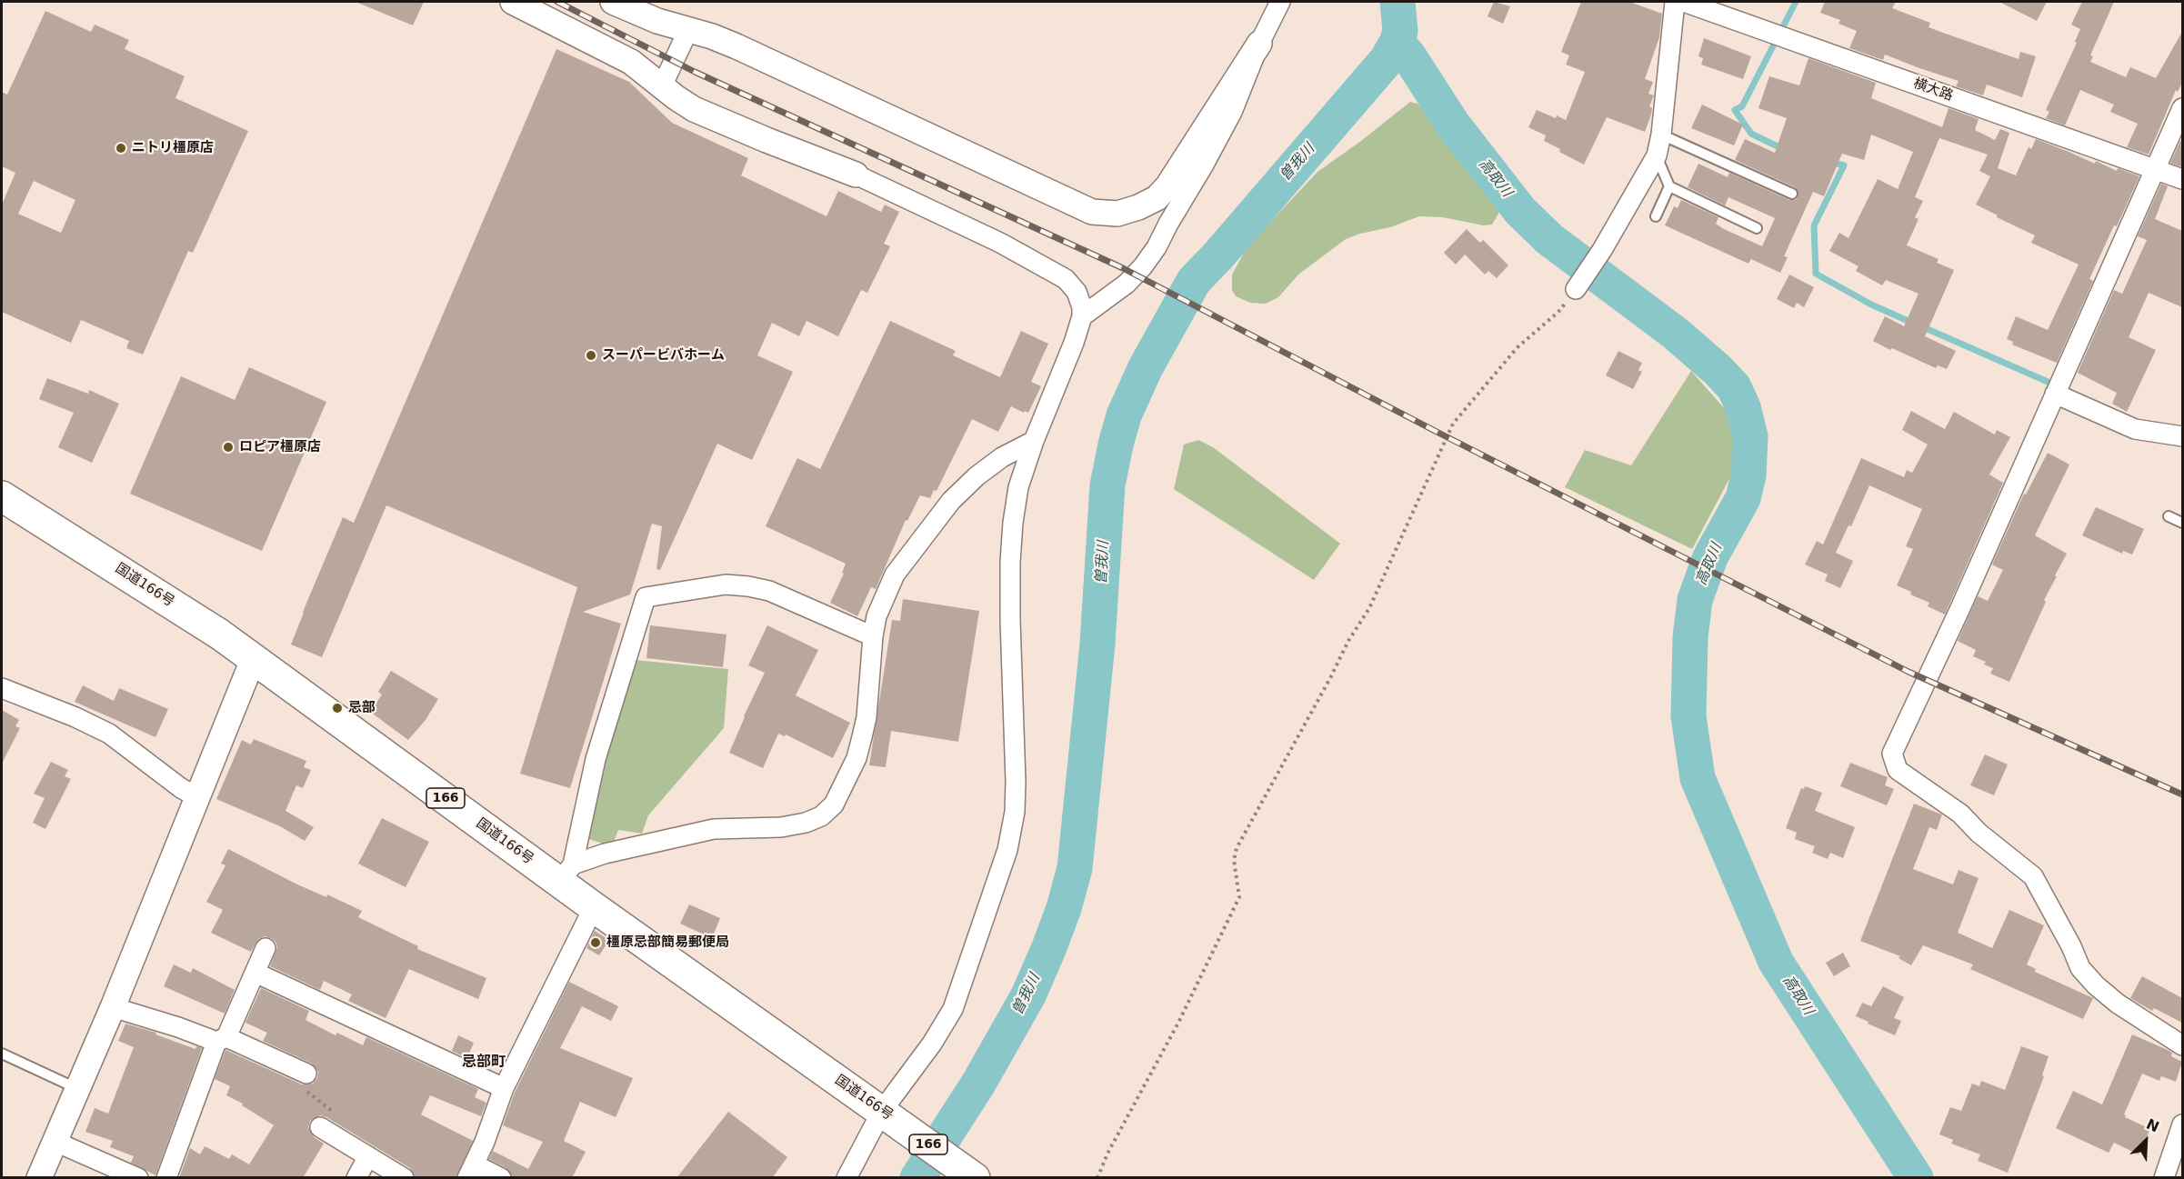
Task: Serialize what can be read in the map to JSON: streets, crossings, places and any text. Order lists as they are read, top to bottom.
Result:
{
  "streets": {
    "highway": ["国道166号", "166"],
    "street": ["横大路"]
  },
  "districts": ["忌部町"],
  "water": ["曽我川", "高取川"],
  "places": [
    "ニトリ橿原店",
    "スーパービバホーム",
    "ロピア橿原店",
    "忌部",
    "橿原忌部簡易郵便局"
  ],
  "north": "top right"
}
